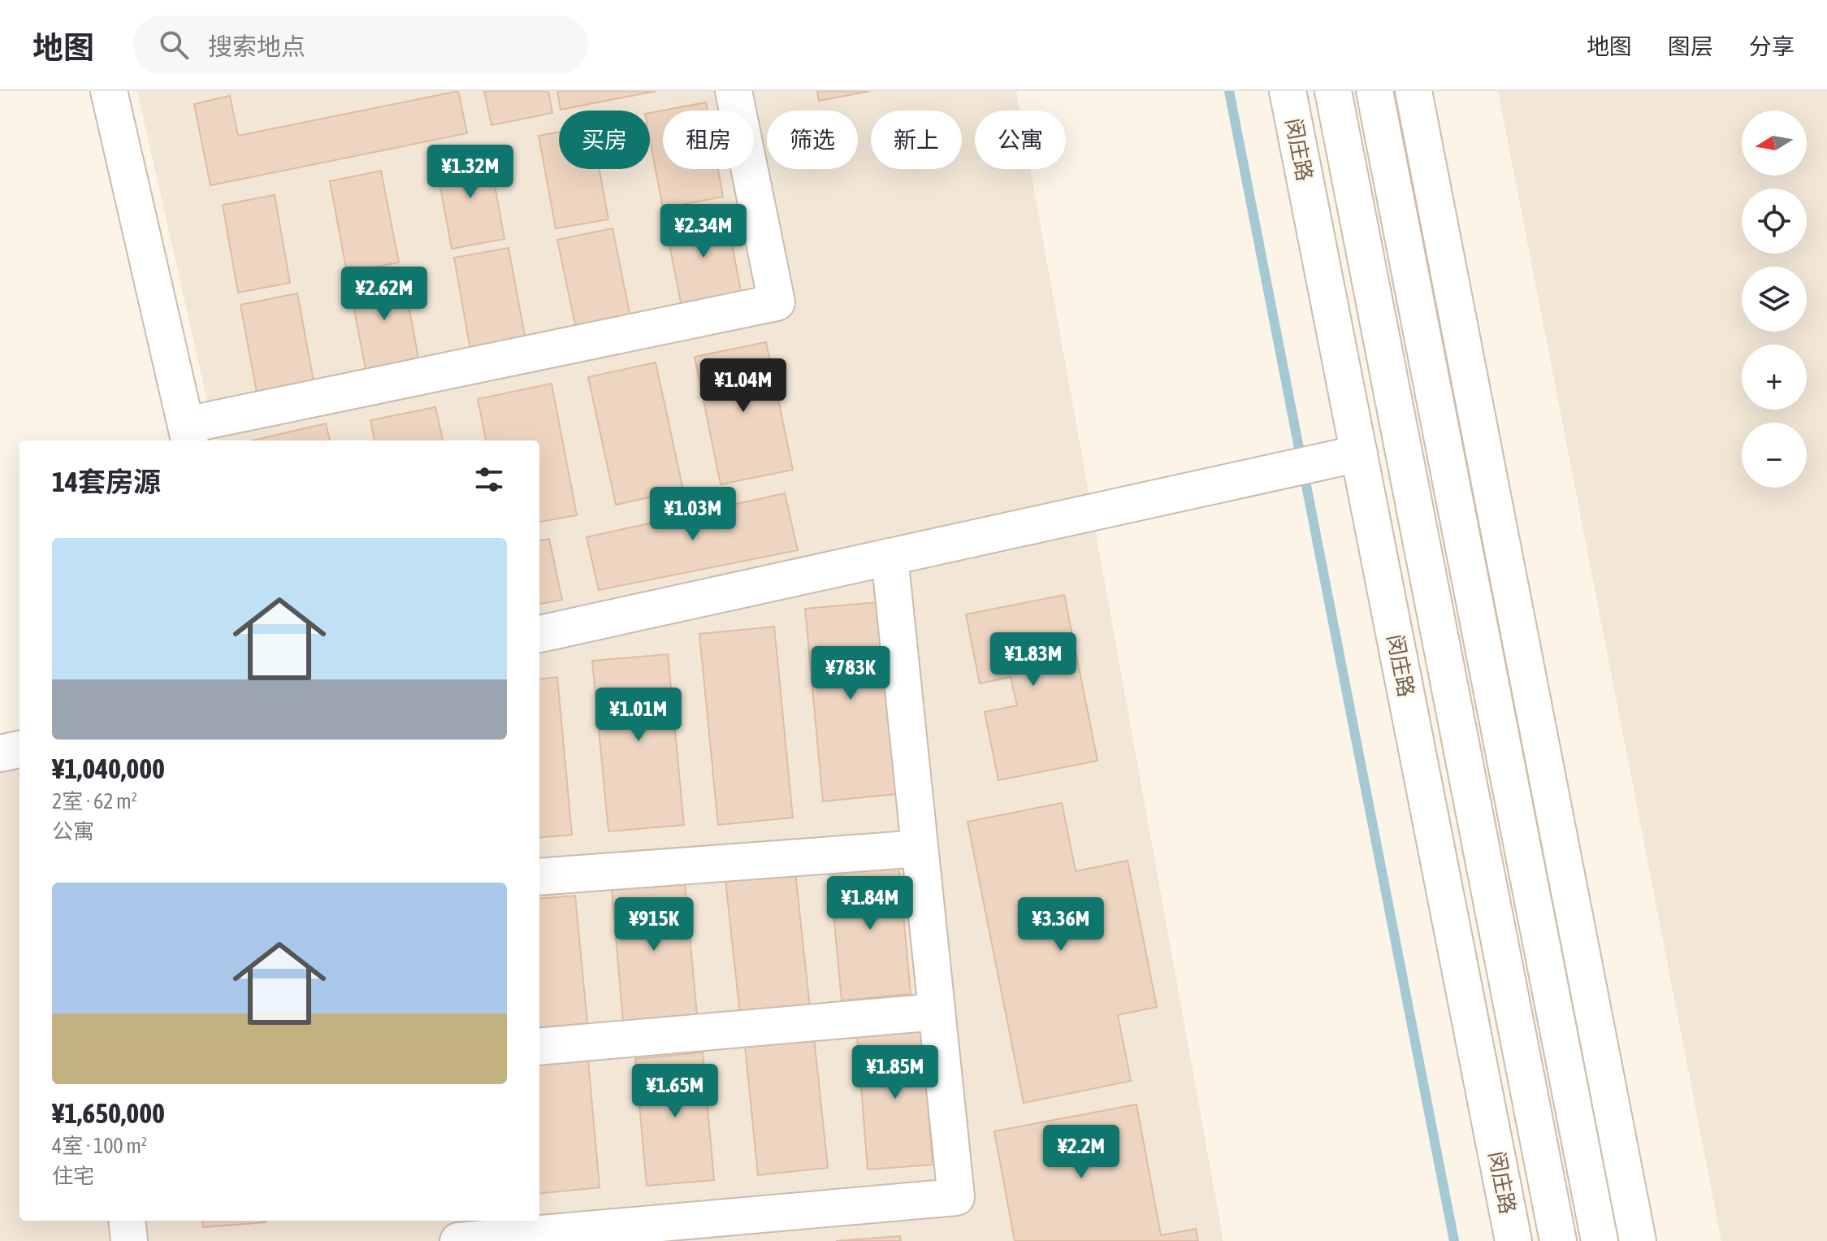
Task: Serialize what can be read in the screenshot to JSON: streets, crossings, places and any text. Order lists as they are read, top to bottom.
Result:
{
  "streets": {
    "street": ["闵庄路"]
  },
  "north": "left",
  "page": {
    "header": "地图",
    "search": "搜索地点",
    "nav": ["地图", "图层", "分享"],
    "map_buttons": ["+", "−"],
    "chip": [
      "买房",
      "租房",
      "筛选",
      "新上",
      "公寓"
    ],
    "price": [
      "¥1.32M",
      "¥2.34M",
      "¥2.62M",
      "¥1.04M",
      "¥1.03M",
      "¥1.83M",
      "¥783K",
      "¥1.01M",
      "¥1.84M",
      "¥915K",
      "¥3.36M",
      "¥1.85M",
      "¥1.65M",
      "¥2.2M"
    ],
    "heading": "14套房源",
    "list": [
      {
        "name": "¥1,040,000",
        "note": "2室 · 62 m² · 公寓"
      },
      {
        "name": "¥1,650,000",
        "note": "4室 · 100 m² · 住宅"
      }
    ]
  }
}
